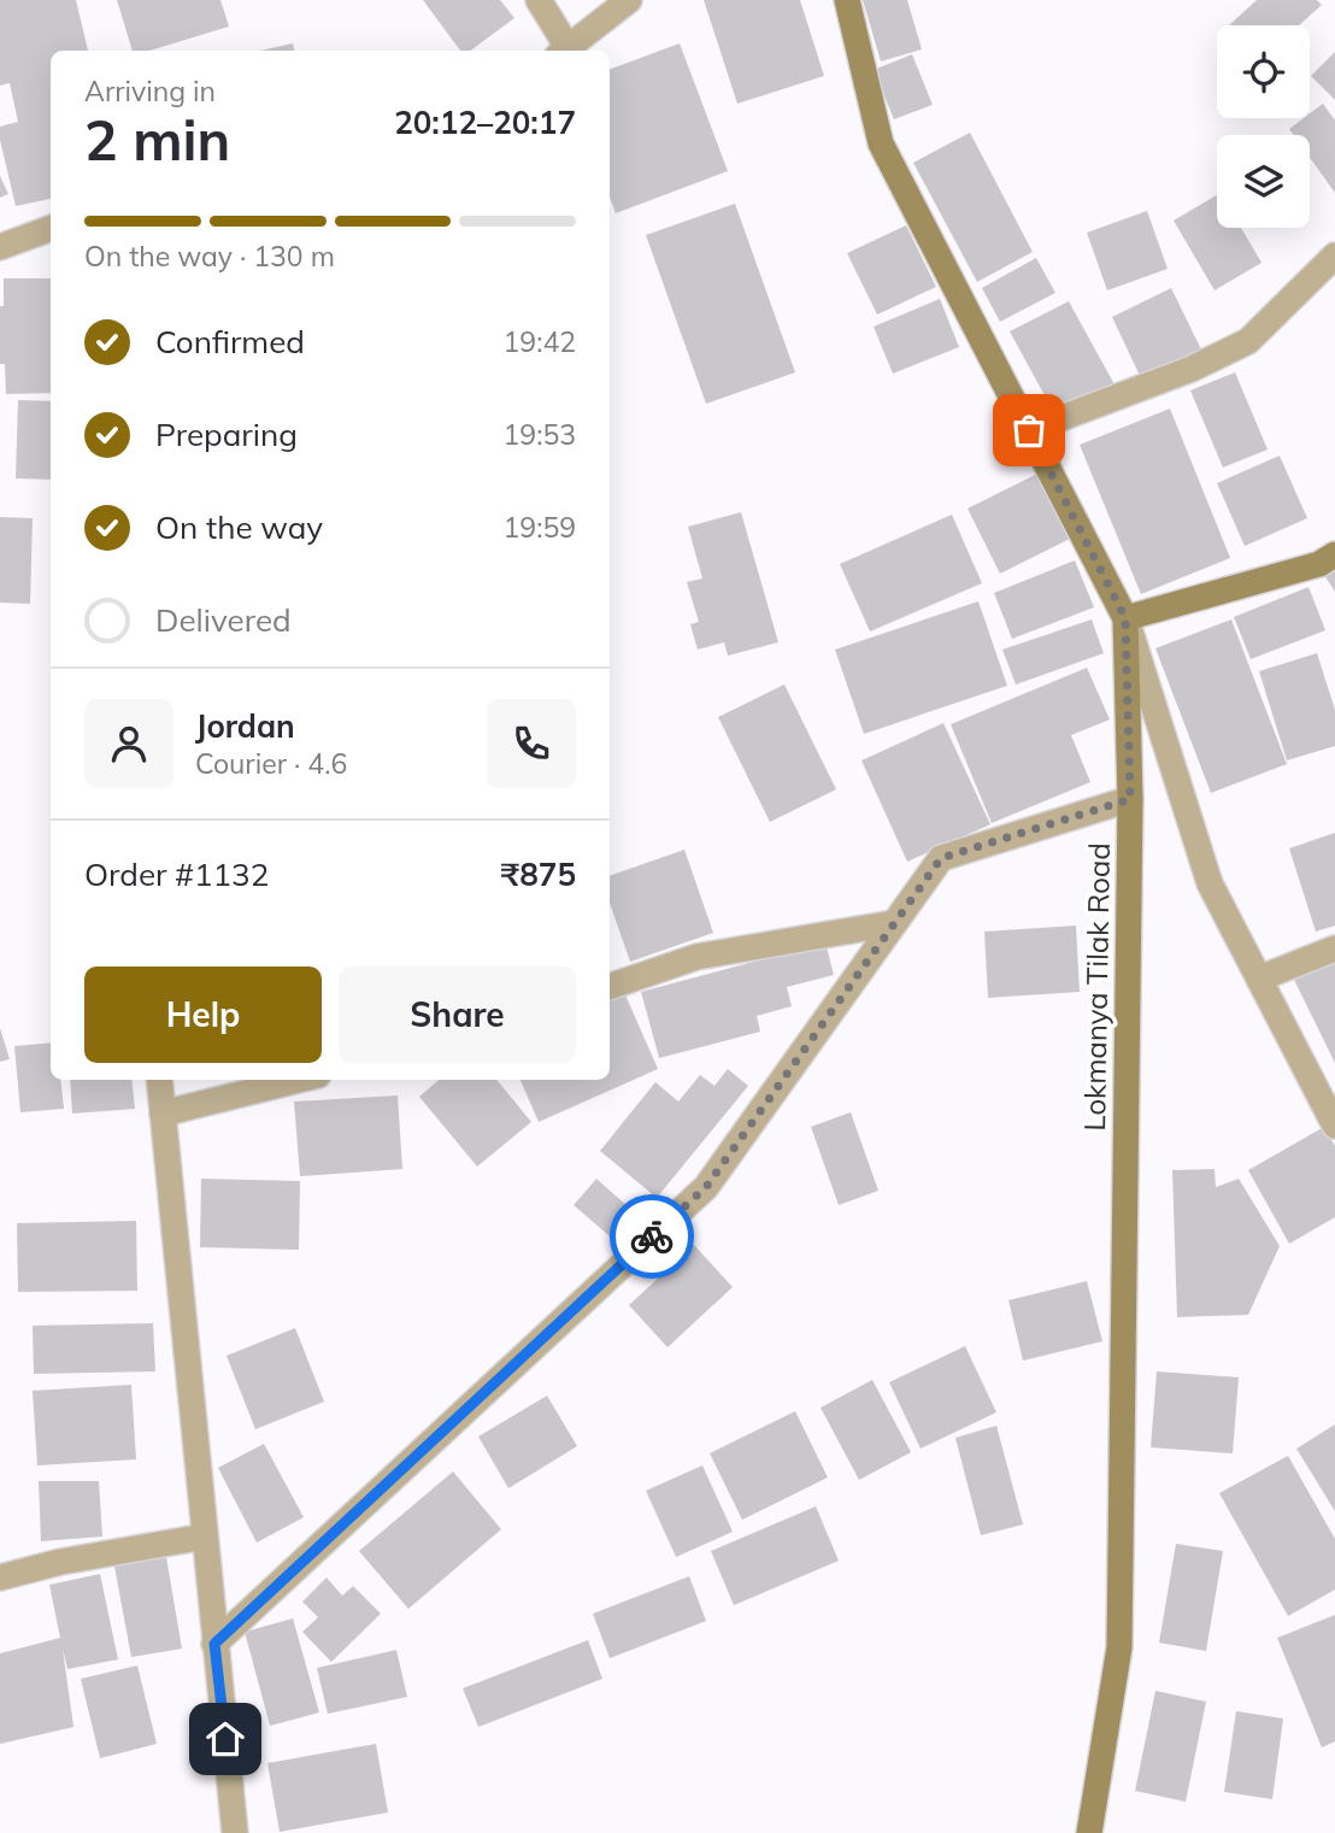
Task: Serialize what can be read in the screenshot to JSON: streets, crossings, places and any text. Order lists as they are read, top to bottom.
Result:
{
  "streets": {
    "main road": ["Lokmanya Tilak Road"]
  },
  "page": {
    "heading": ["2 min", "Arriving in", "20:12–20:17"],
    "panel": [
      "Jordan",
      "Courier · 4.6",
      "Order #1132",
      "₹875"
    ],
    "bar": "On the way · 130 m",
    "list": [
      ["Confirmed", "19:42"],
      ["Preparing", "19:53"],
      ["On the way", "19:59"],
      "Delivered"
    ],
    "buttons": ["Help", "Share"]
  }
}
